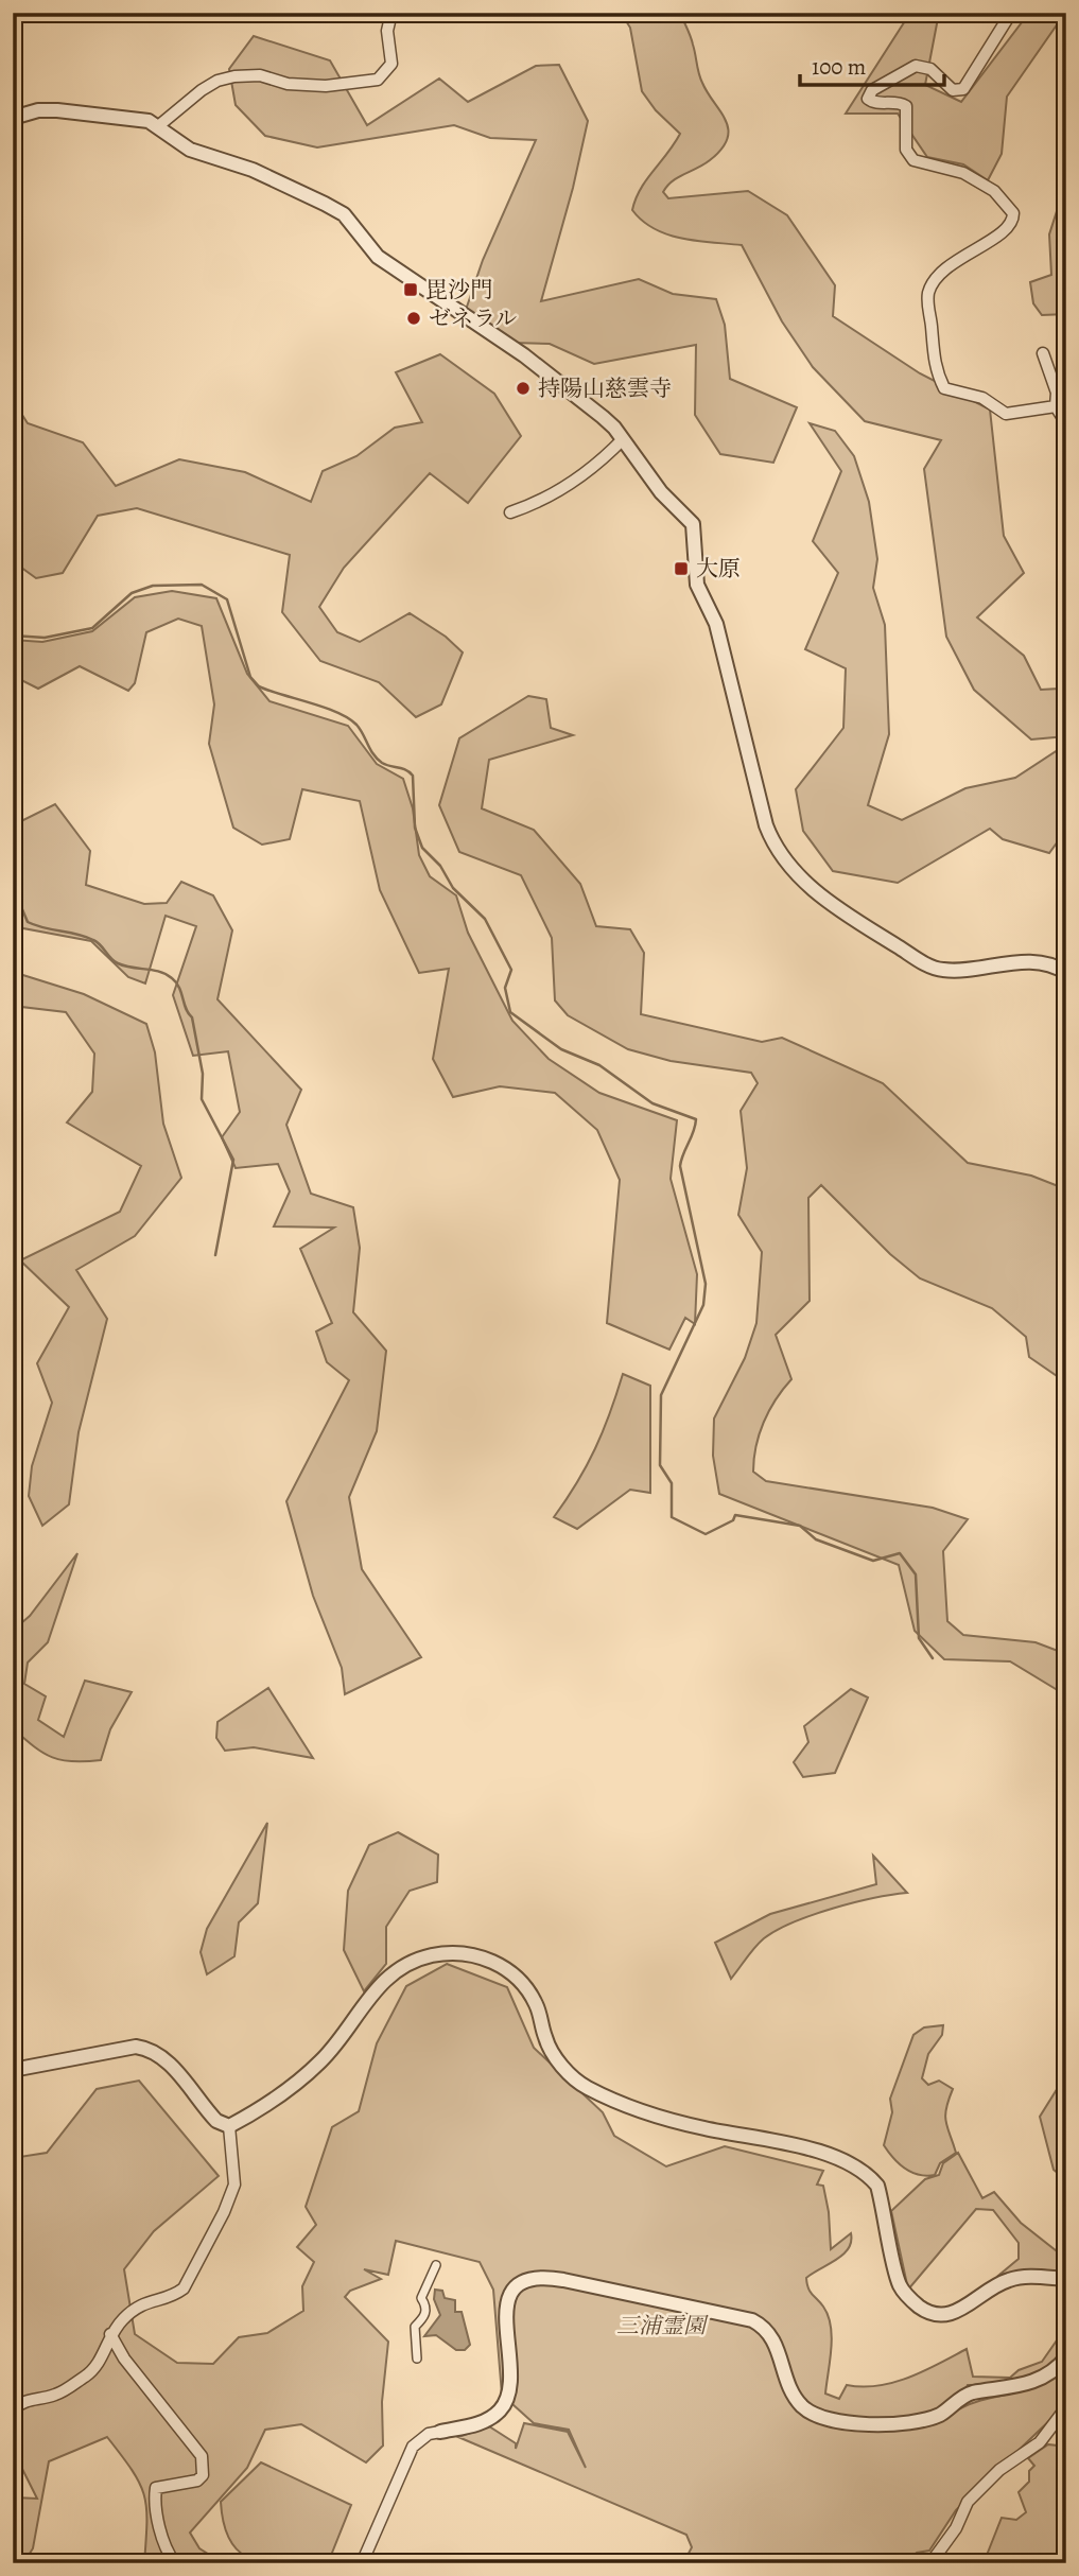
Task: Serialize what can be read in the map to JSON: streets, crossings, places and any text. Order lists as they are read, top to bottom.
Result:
{
  "parks": ["三浦霊園"],
  "places": {
    "transit": ["毘沙門", "大原"],
    "other": ["ゼネラル", "持陽山慈雲寺"]
  },
  "scale_bar": "100 m"
}
